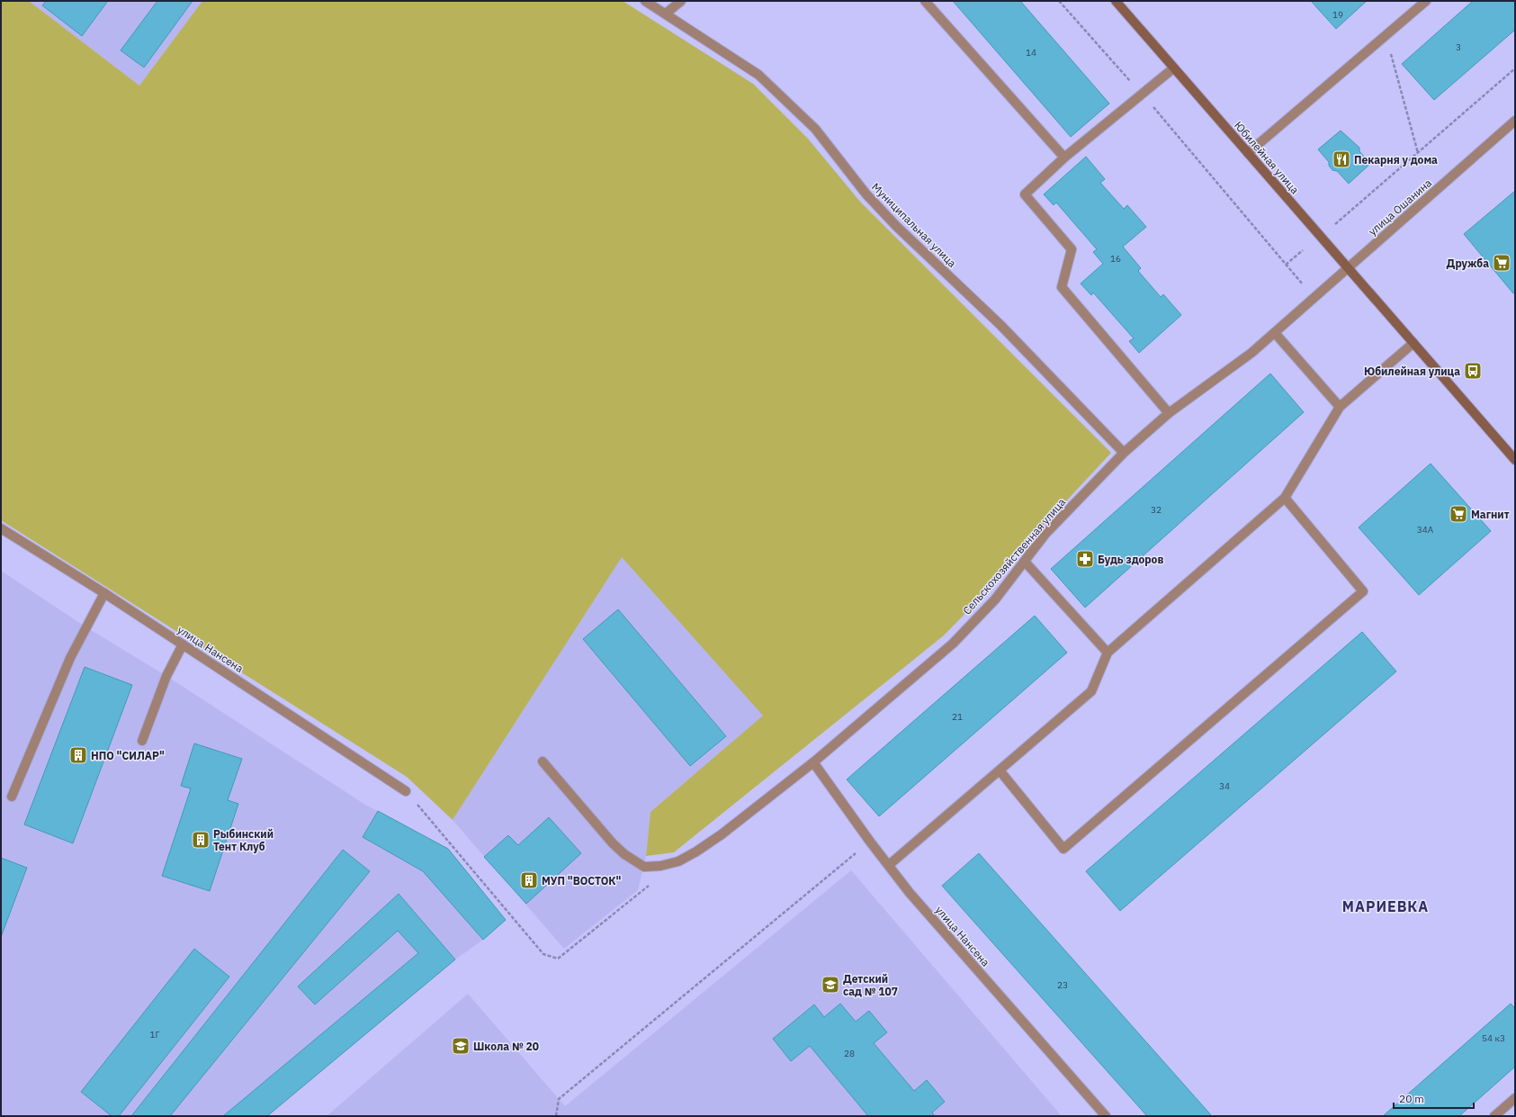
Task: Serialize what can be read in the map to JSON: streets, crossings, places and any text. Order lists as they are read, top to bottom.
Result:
{
  "streets": {
    "street": [
      "Юбилейная улица",
      "улица Ошанина",
      "Муниципальная улица",
      "Сельскохозяйственная улица",
      "улица Нансена"
    ]
  },
  "crossings": [
    ["Юбилейная улица", "улица Ошанина"],
    ["Юбилейная улица", "Сельскохозяйственная улица"],
    ["улица Ошанина", "Сельскохозяйственная улица"],
    ["Муниципальная улица", "Сельскохозяйственная улица"],
    ["Сельскохозяйственная улица", "улица Нансена"]
  ],
  "districts": ["МАРИЕВКА"],
  "places": {
    "restaurant": ["Пекарня у дома"],
    "supermarket": ["Дружба", "Магнит"],
    "bus stop": ["Юбилейная улица"],
    "pharmacy": ["Будь здоров"],
    "building": ["НПО \"СИЛАР\"", "Рыбинский Тент Клуб", "МУП \"ВОСТОК\""],
    "school or university": ["Детский сад № 107", "Школа № 20"]
  },
  "house_numbers": [
    "19",
    "3",
    "14",
    "16",
    "32",
    "34А",
    "21",
    "34",
    "23",
    "1Г",
    "54 к3",
    "28"
  ],
  "scale_bar": "20 m"
}
